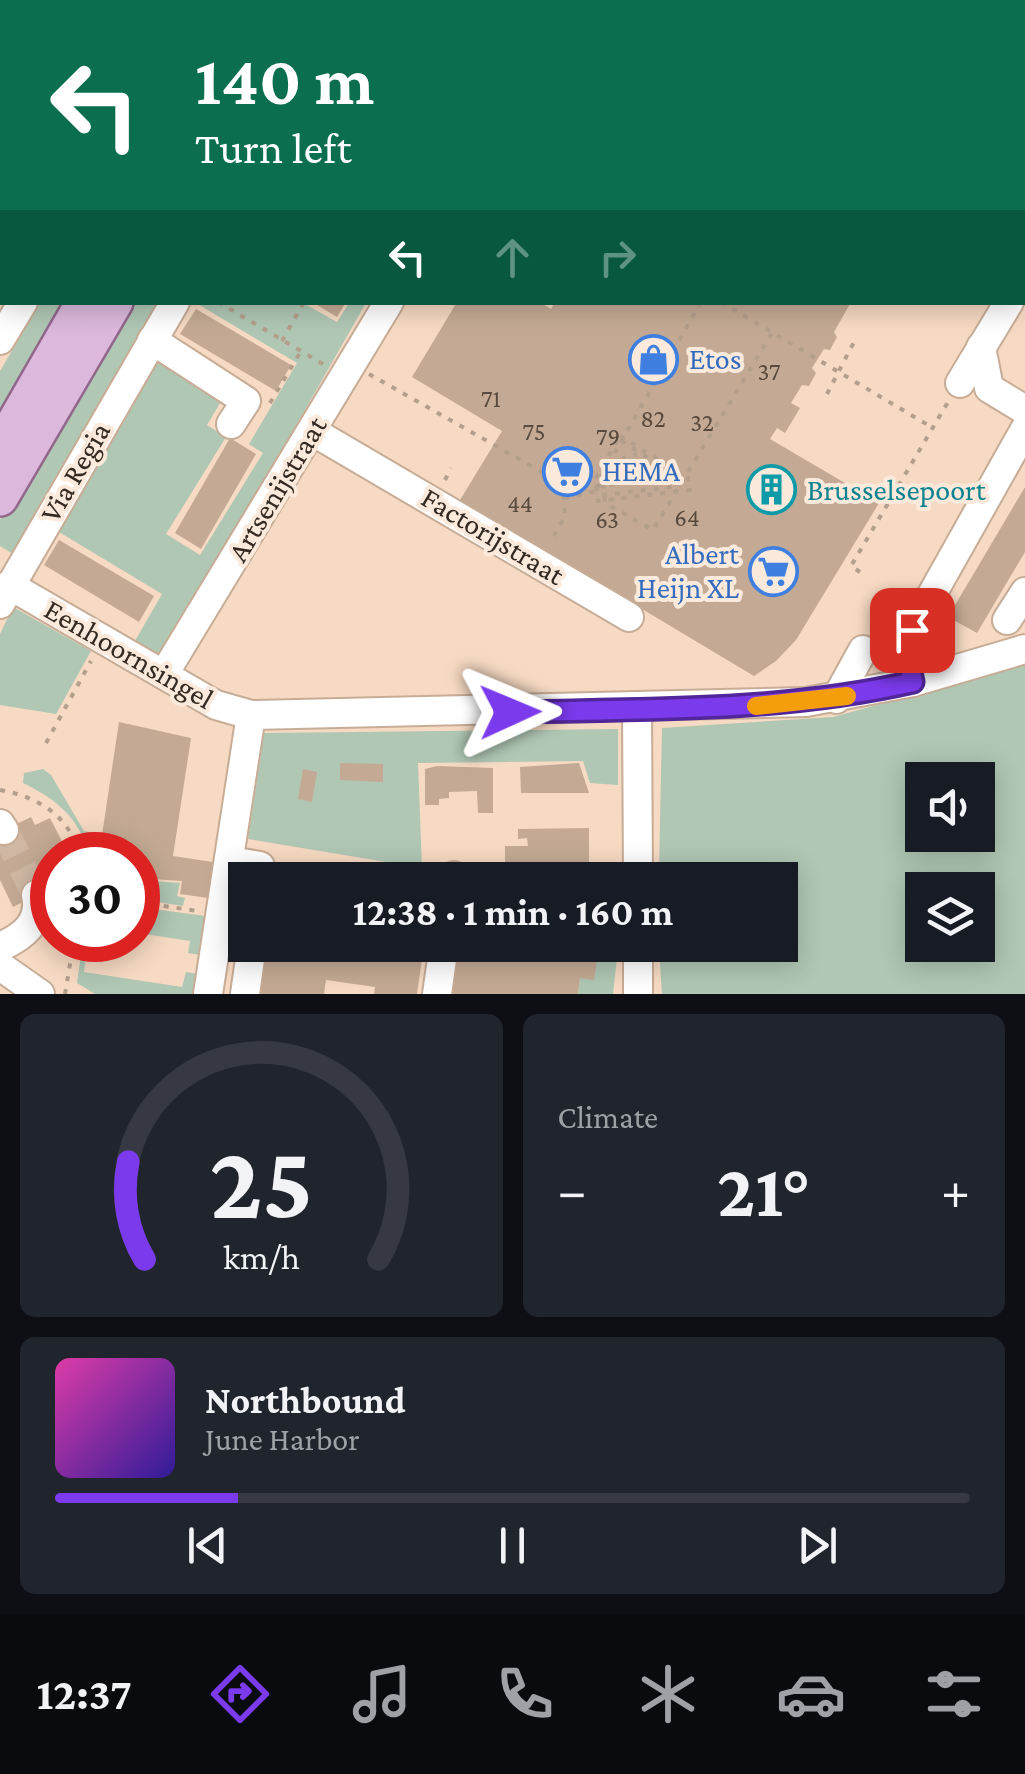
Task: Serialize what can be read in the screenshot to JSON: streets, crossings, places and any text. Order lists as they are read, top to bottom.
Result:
{
  "streets": {
    "main road": ["Via Regia"],
    "street": ["Artsenijstraat", "Factorijstraat", "Eenhoornsingel"]
  },
  "crossings": [
    ["Via Regia", "Eenhoornsingel"],
    ["Artsenijstraat", "Factorijstraat"],
    ["Artsenijstraat", "Eenhoornsingel"]
  ],
  "places": {
    "shop": ["Etos"],
    "supermarket": ["HEMA", "Albert Heijn XL"],
    "building": ["Brusselsepoort"]
  },
  "house_numbers": [
    "37",
    "71",
    "82",
    "32",
    "75",
    "79",
    "44",
    "64",
    "63"
  ],
  "page": {
    "turn": ["140 m", "Turn left"],
    "limit": "30",
    "trip": "12:38 · 1 min · 160 m",
    "tile": "Climate",
    "heat": ["−", "21°", "+"],
    "song": ["Northbound", "June Harbor"],
    "tabs": "12:37",
    "gauge": ["25", "km/h"]
  }
}
